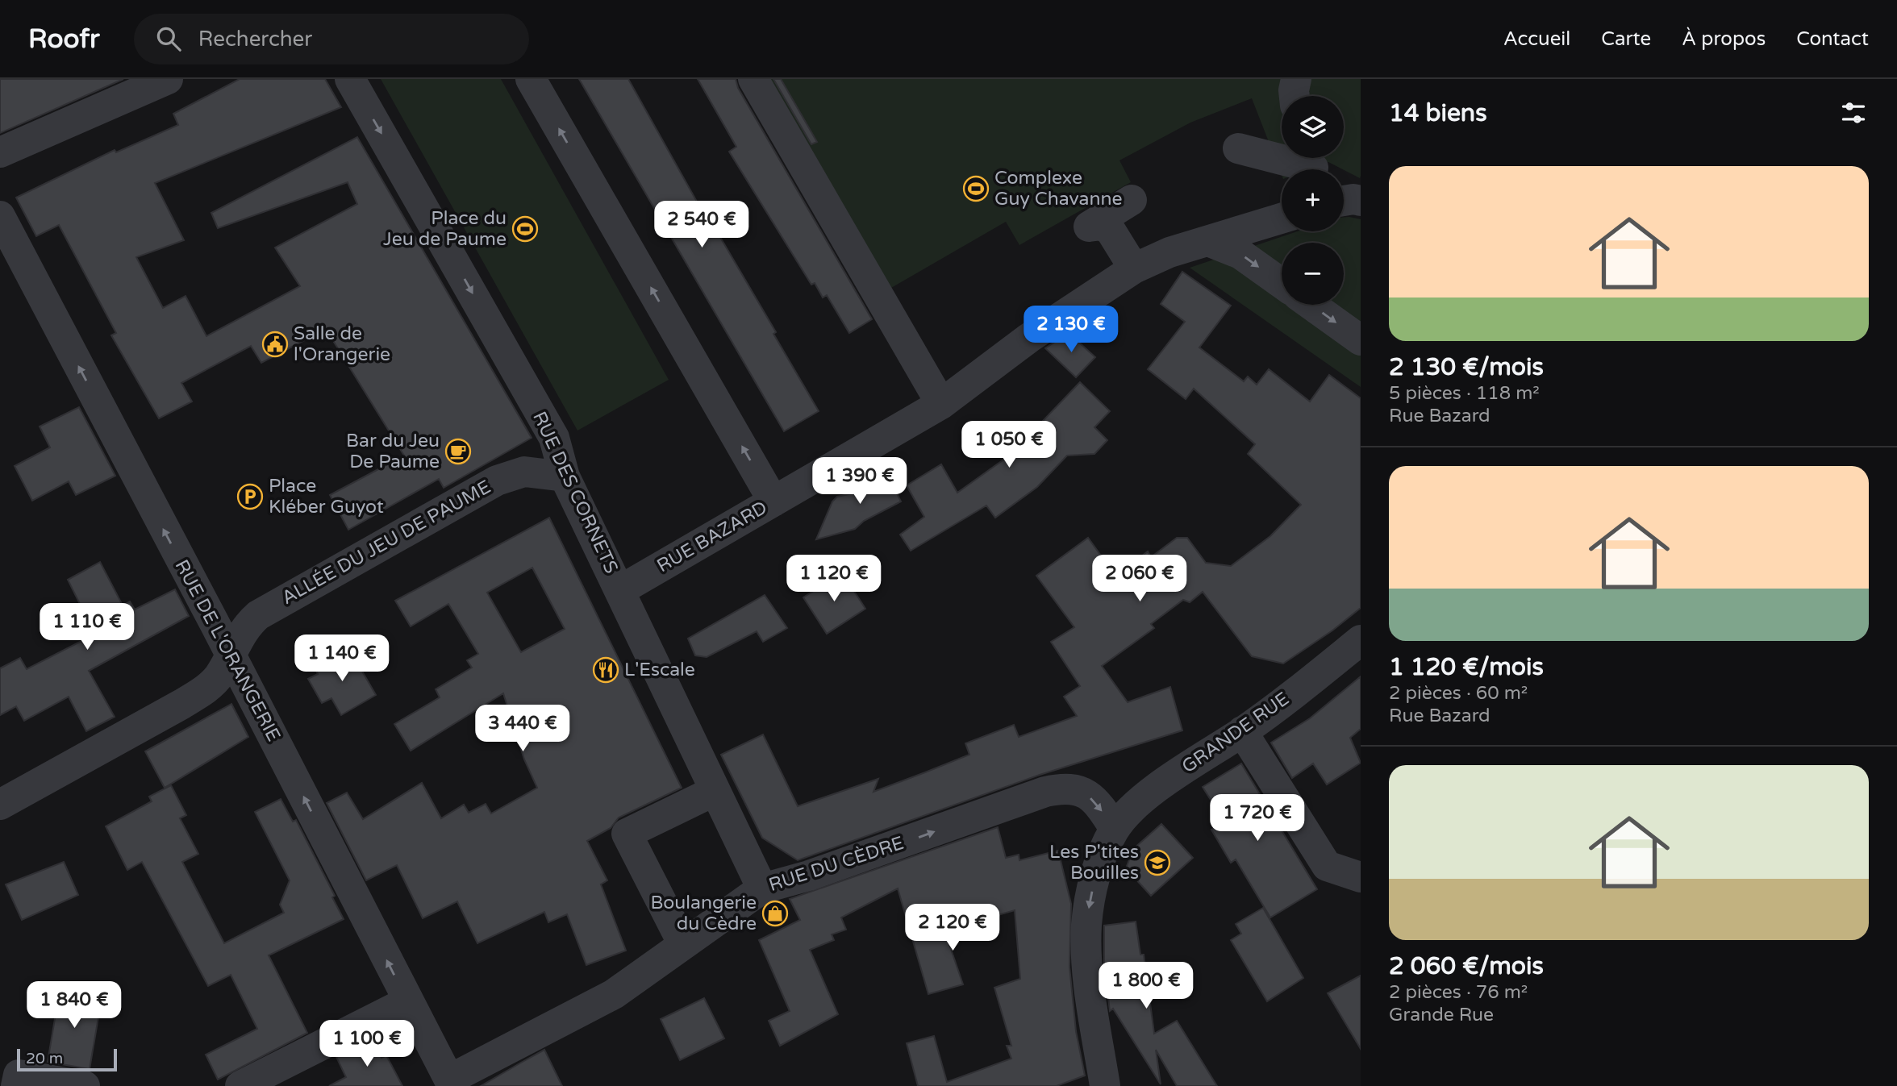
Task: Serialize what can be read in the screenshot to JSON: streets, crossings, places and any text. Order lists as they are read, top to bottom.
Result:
{
  "streets": {
    "street": [
      "RUE DES CORNETS",
      "RUE BAZARD",
      "ALLÉE DU JEU DE PAUME",
      "RUE DE L'ORANGERIE",
      "GRANDE RUE",
      "RUE DU CÈDRE"
    ]
  },
  "crossings": [
    ["RUE DES CORNETS", "RUE BAZARD"],
    ["RUE DES CORNETS", "ALLÉE DU JEU DE PAUME"],
    ["RUE DES CORNETS", "RUE DU CÈDRE"],
    ["ALLÉE DU JEU DE PAUME", "RUE DE L'ORANGERIE"],
    ["RUE DE L'ORANGERIE", "RUE DU CÈDRE"],
    ["GRANDE RUE", "RUE DU CÈDRE"]
  ],
  "one_way": ["RUE DE L'ORANGERIE", "RUE DU CÈDRE"],
  "places": {
    "sports": ["Complexe Guy Chavanne", "Place du Jeu de Paume"],
    "public building": ["Salle de l'Orangerie"],
    "cafe": ["Bar du Jeu De Paume"],
    "parking": ["Place Kléber Guyot"],
    "restaurant": ["L'Escale"],
    "school or university": ["Les P'tites Bouilles"],
    "shop": ["Boulangerie du Cèdre"]
  },
  "scale_bar": "20 m",
  "page": {
    "header": "Roofr",
    "search": "Rechercher",
    "nav": [
      "Accueil",
      "Carte",
      "À propos",
      "Contact"
    ],
    "heading": "14 biens",
    "map_buttons": ["+", "−"],
    "list": [
      {
        "name": "2 130 €/mois",
        "note": "5 pièces · 118 m² · Rue Bazard"
      },
      {
        "name": "1 120 €/mois",
        "note": "2 pièces · 60 m² · Rue Bazard"
      },
      {
        "name": "2 060 €/mois",
        "note": "2 pièces · 76 m² · Grande Rue"
      }
    ],
    "price": [
      "2 540 €",
      "2 130 €",
      "1 050 €",
      "1 390 €",
      "1 120 €",
      "2 060 €",
      "1 110 €",
      "1 140 €",
      "3 440 €",
      "1 720 €",
      "2 120 €",
      "1 800 €",
      "1 840 €",
      "1 100 €"
    ],
    "scale": "20 m"
  }
}
